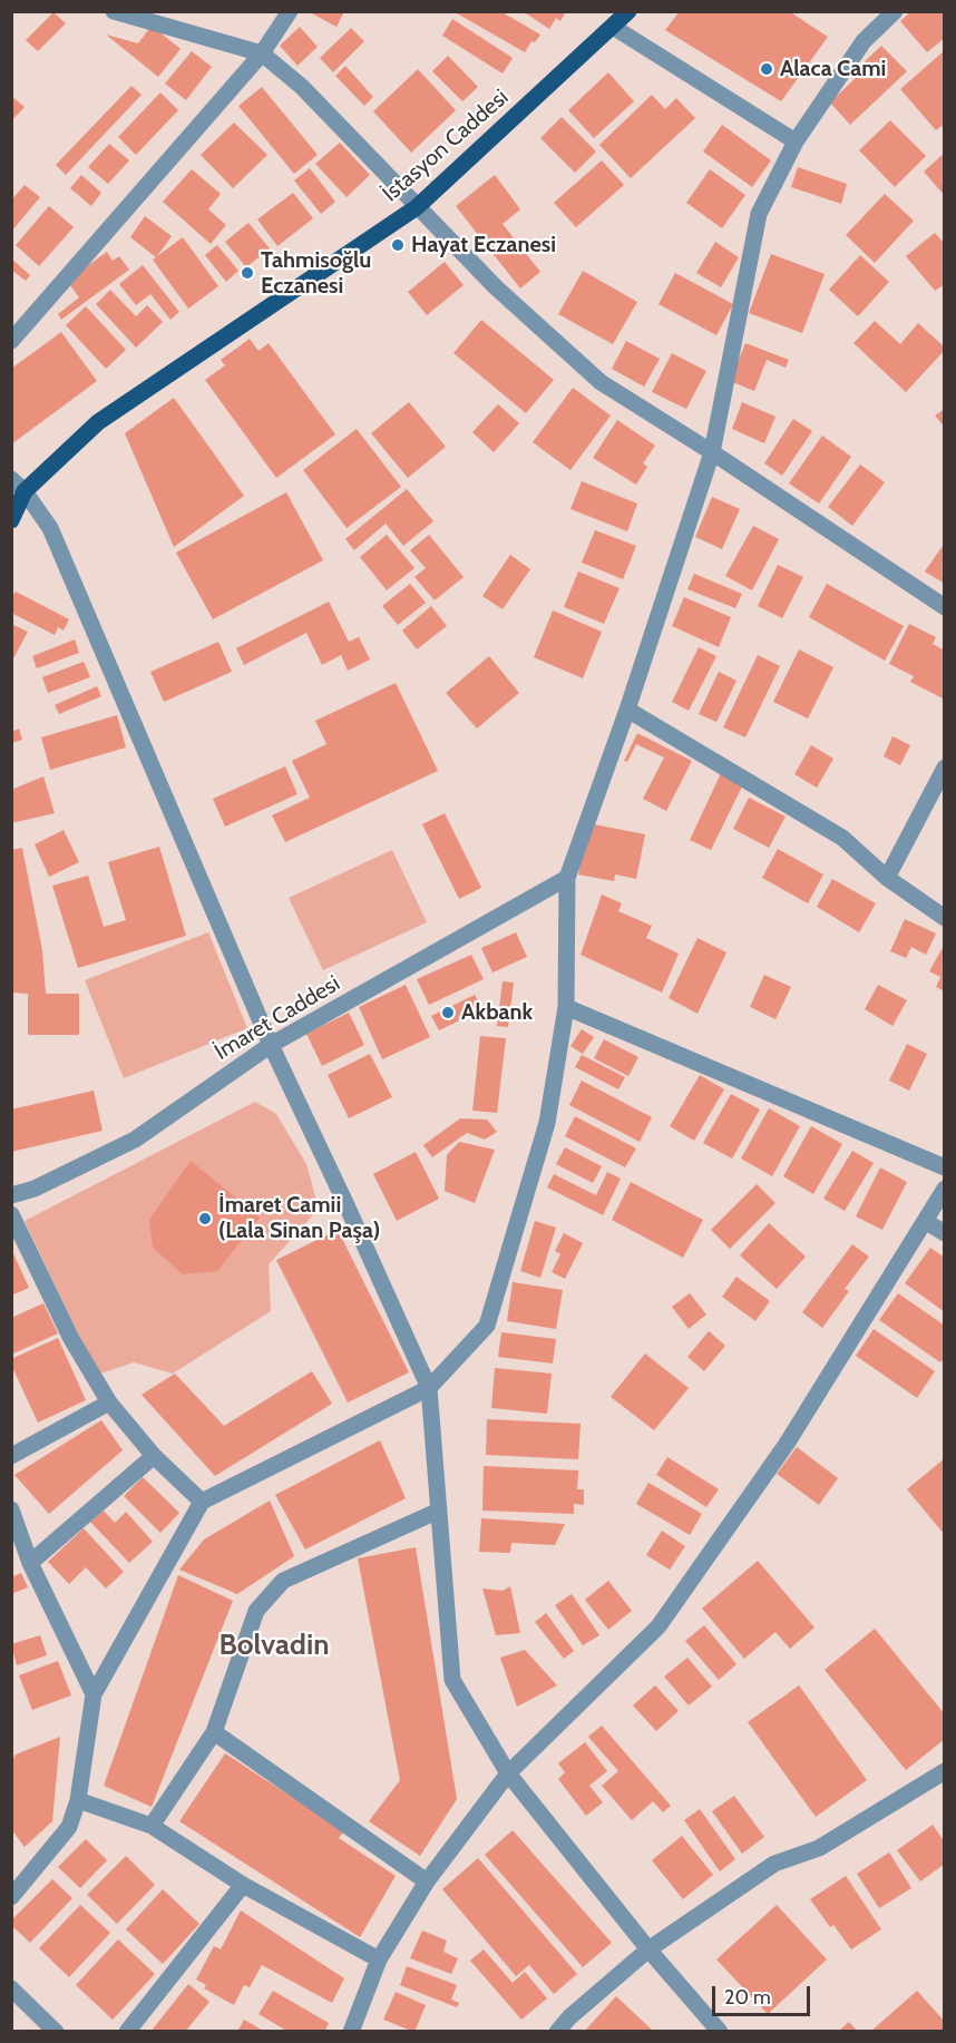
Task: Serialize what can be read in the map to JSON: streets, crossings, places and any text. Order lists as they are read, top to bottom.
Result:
{
  "streets": {
    "main road": ["İstasyon Caddesi"],
    "street": ["İmaret Caddesi"]
  },
  "districts": ["Bolvadin"],
  "places": [
    "Alaca Cami",
    "Hayat Eczanesi",
    "Tahmisoğlu Eczanesi",
    "Akbank",
    "İmaret Camii (Lala Sinan Paşa)"
  ],
  "scale_bar": "20 m"
}
